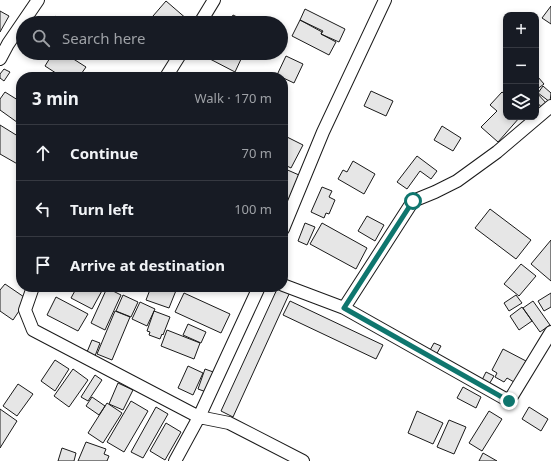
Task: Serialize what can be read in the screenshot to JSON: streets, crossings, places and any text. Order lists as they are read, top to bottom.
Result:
{
  "page": {
    "map_buttons": ["+", "−"],
    "search": "Search here",
    "heading": ["3 min", "Walk · 170 m"],
    "list": [
      ["Continue", "70 m"],
      ["Turn left", "100 m"],
      "Arrive at destination"
    ]
  }
}
